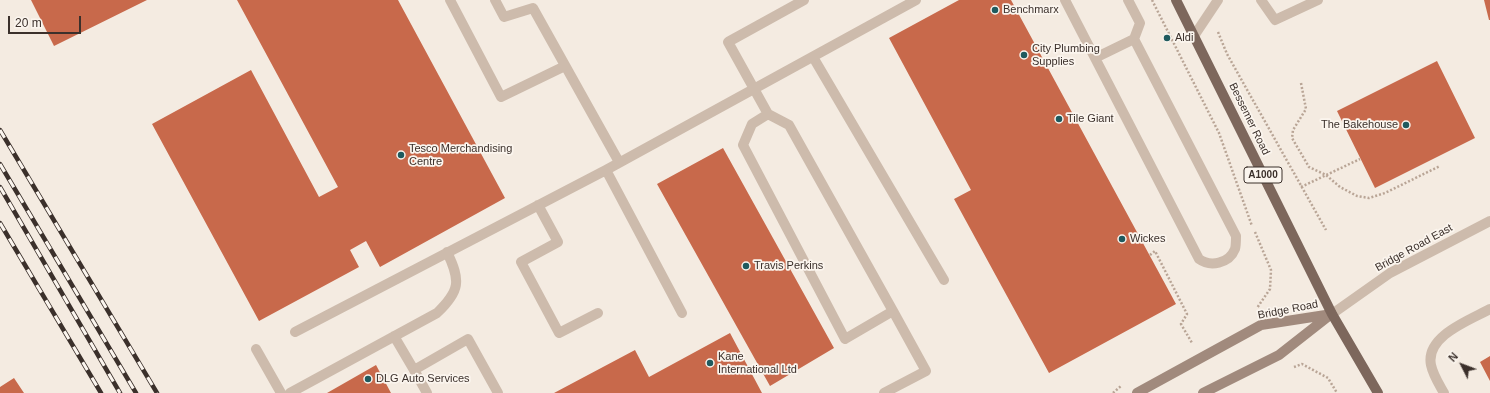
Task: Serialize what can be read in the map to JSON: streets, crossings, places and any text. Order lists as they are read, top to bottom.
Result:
{
  "streets": {
    "main road": ["Bessemer Road", "A1000", "Bridge Road"],
    "street": ["Bridge Road East"]
  },
  "crossings": [
    ["Bessemer Road", "A1000"],
    ["Bessemer Road", "Bridge Road East"],
    ["Bessemer Road", "Bridge Road"],
    ["A1000", "Bridge Road East"],
    ["A1000", "Bridge Road"],
    ["Bridge Road East", "Bridge Road"]
  ],
  "places": [
    "Benchmarx",
    "Aldi",
    "City Plumbing Supplies",
    "Tile Giant",
    "The Bakehouse",
    "Tesco Merchandising Centre",
    "Wickes",
    "Travis Perkins",
    "Kane International Ltd",
    "DLG Auto Services"
  ],
  "scale_bar": "20 m",
  "north": "top left"
}
